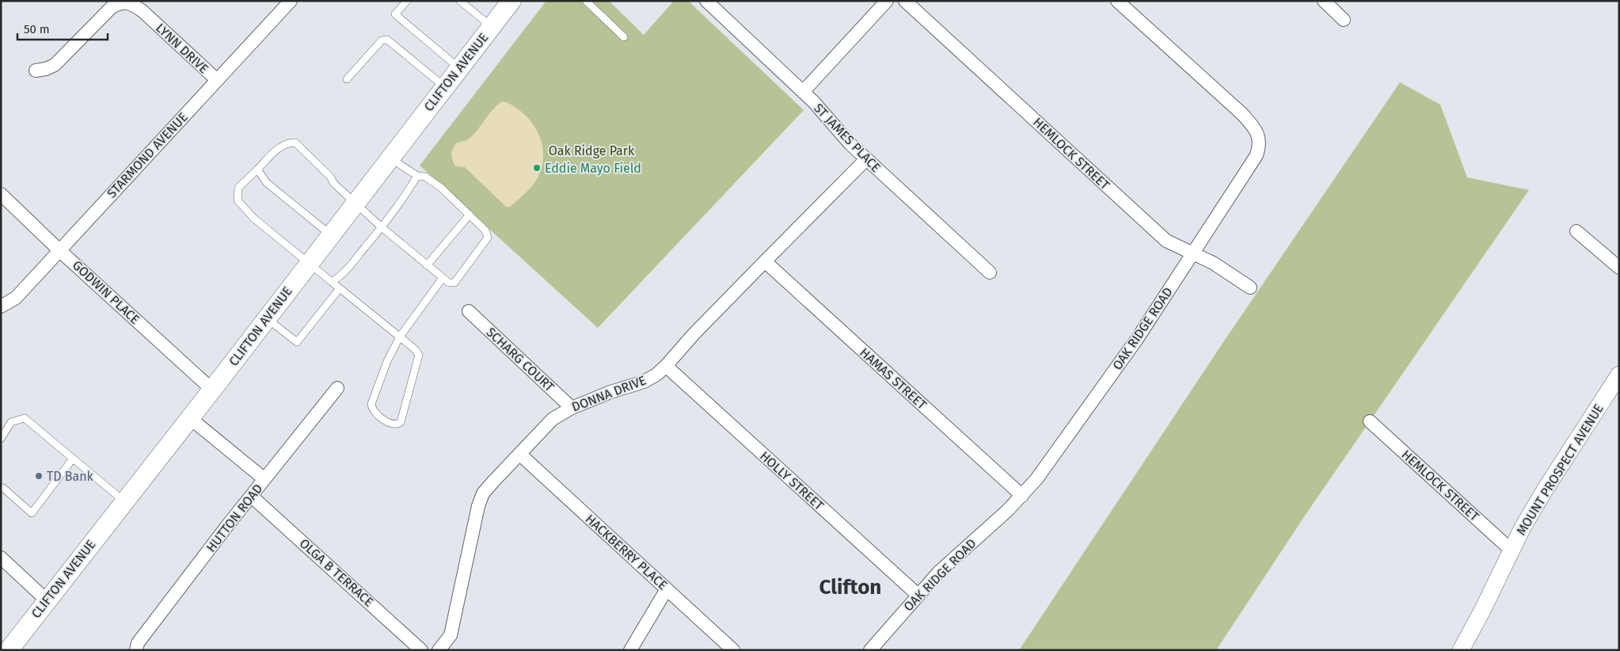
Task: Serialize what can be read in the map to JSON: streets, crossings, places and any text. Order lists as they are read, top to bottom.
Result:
{
  "streets": {
    "main road": ["CLIFTON AVENUE"],
    "street": [
      "LYNN DRIVE",
      "ST JAMES PLACE",
      "HEMLOCK STREET",
      "STARMOND AVENUE",
      "GODWIN PLACE",
      "OAK RIDGE ROAD",
      "SCHARG COURT",
      "HAMAS STREET",
      "DONNA DRIVE",
      "MOUNT PROSPECT AVENUE",
      "HOLLY STREET",
      "HUTTON ROAD",
      "HACKBERRY PLACE",
      "OLGA B TERRACE"
    ]
  },
  "crossings": [
    ["LYNN DRIVE", "STARMOND AVENUE"],
    ["CLIFTON AVENUE", "GODWIN PLACE"],
    ["ST JAMES PLACE", "DONNA DRIVE"],
    ["HEMLOCK STREET", "OAK RIDGE ROAD"],
    ["HEMLOCK STREET", "MOUNT PROSPECT AVENUE"],
    ["STARMOND AVENUE", "GODWIN PLACE"],
    ["OAK RIDGE ROAD", "HAMAS STREET"],
    ["OAK RIDGE ROAD", "HOLLY STREET"],
    ["SCHARG COURT", "DONNA DRIVE"],
    ["HAMAS STREET", "DONNA DRIVE"],
    ["DONNA DRIVE", "HOLLY STREET"],
    ["DONNA DRIVE", "HACKBERRY PLACE"],
    ["HUTTON ROAD", "OLGA B TERRACE"]
  ],
  "districts": ["Clifton"],
  "parks": ["Oak Ridge Park"],
  "places": ["Eddie Mayo Field", "TD Bank"],
  "scale_bar": "50 m"
}
